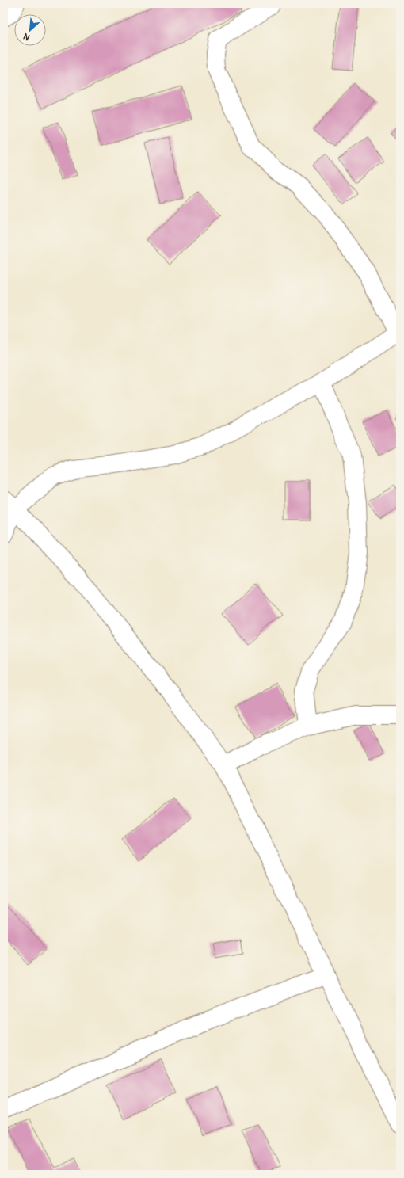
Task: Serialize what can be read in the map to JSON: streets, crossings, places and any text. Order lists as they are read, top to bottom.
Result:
{
  "north": "bottom left"
}
